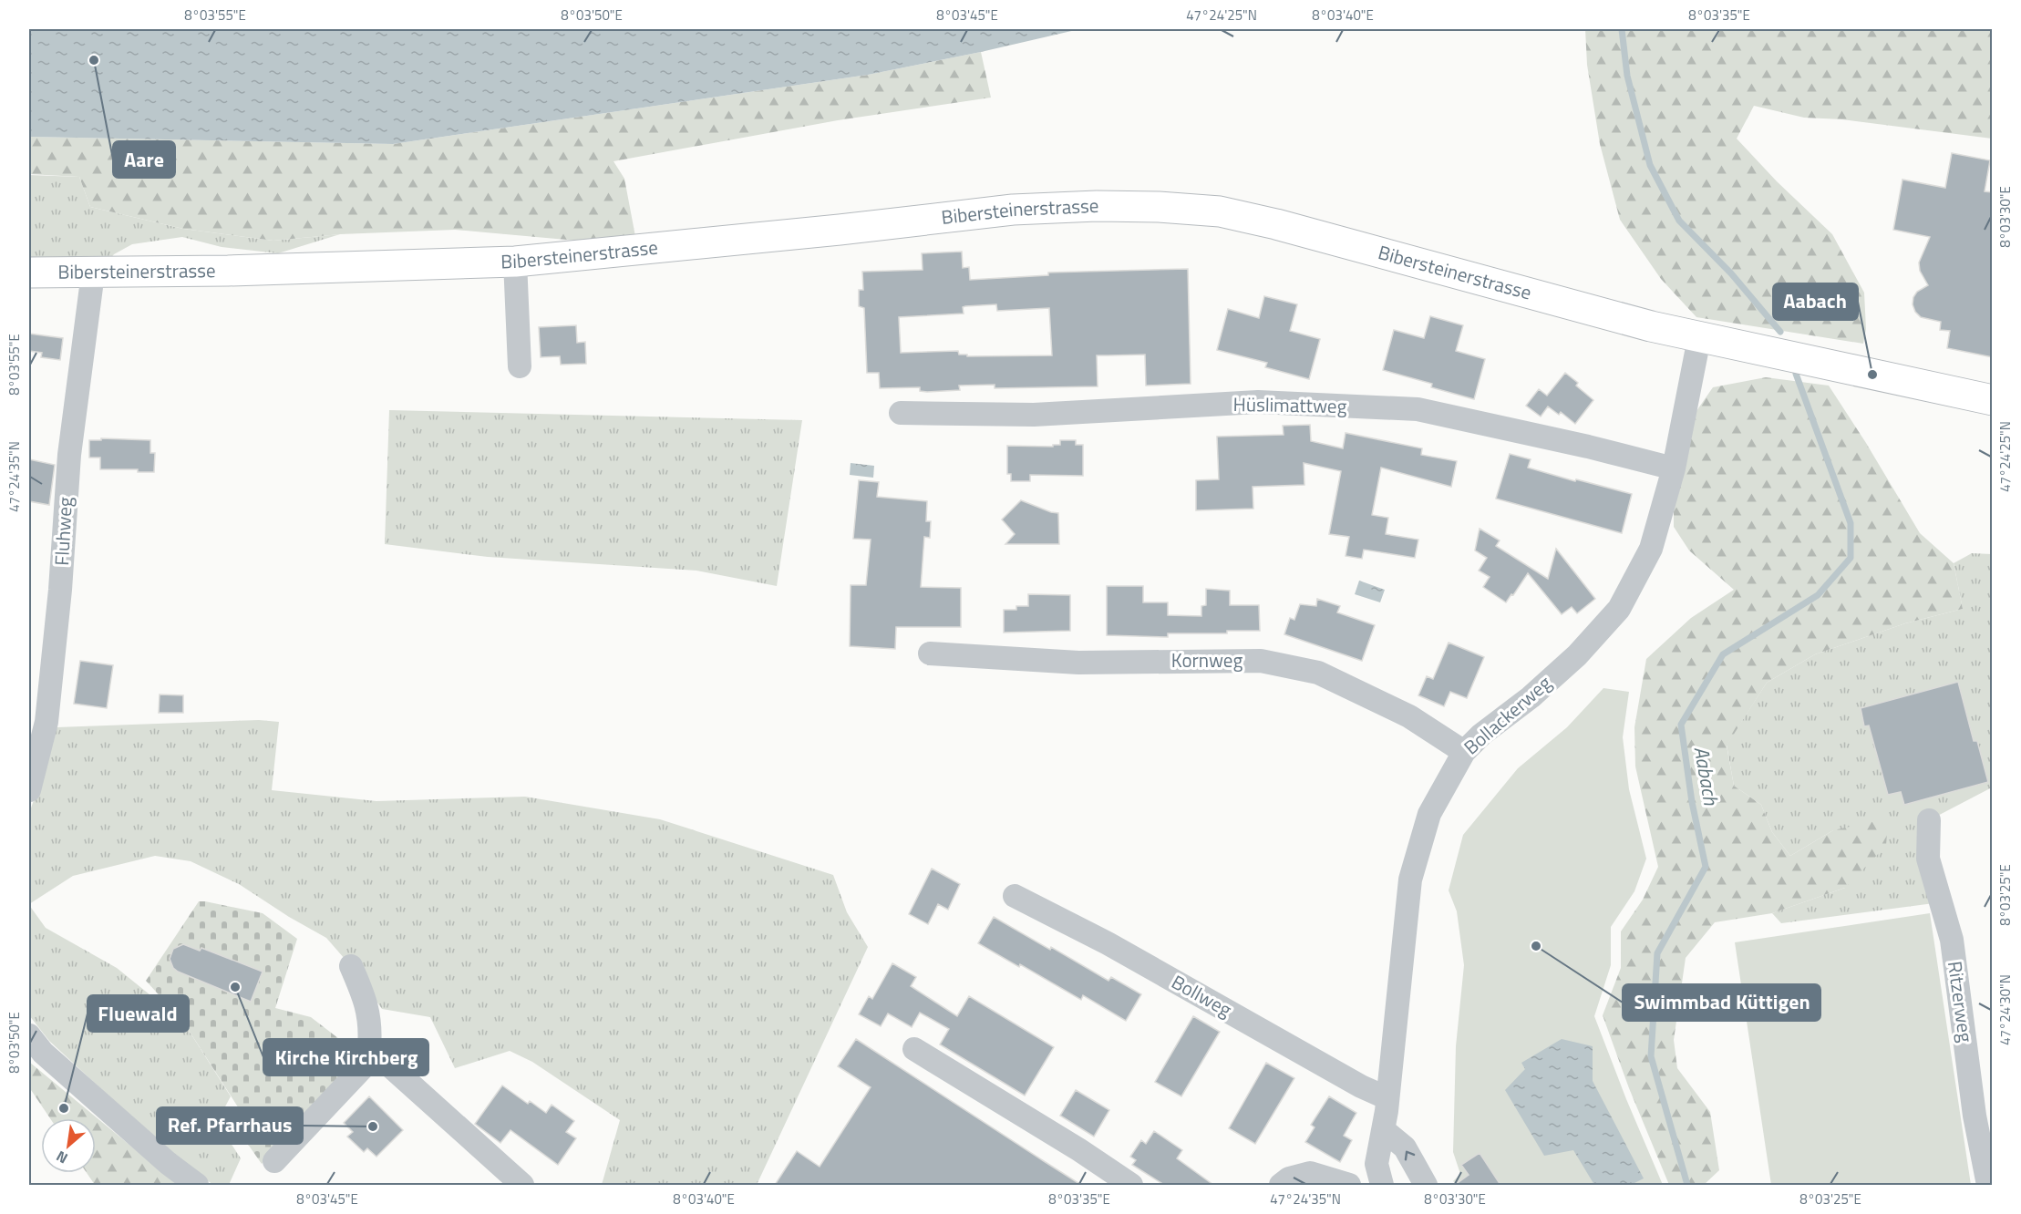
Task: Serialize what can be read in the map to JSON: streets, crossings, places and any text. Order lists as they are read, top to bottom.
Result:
{
  "streets": {
    "main road": ["Bibersteinerstrasse"],
    "street": [
      "Hüslimattweg",
      "Fluhweg",
      "Kornweg",
      "Bollackerweg",
      "Bollweg",
      "Ritzerweg"
    ]
  },
  "crossings": [
    ["Bibersteinerstrasse", "Fluhweg"],
    ["Bibersteinerstrasse", "Bollackerweg"],
    ["Hüslimattweg", "Bollackerweg"],
    ["Kornweg", "Bollackerweg"],
    ["Bollackerweg", "Bollweg"]
  ],
  "water": ["Aabach"],
  "places": [
    "Aare",
    "Aabach",
    "Swimmbad Küttigen",
    "Kirche Kirchberg",
    "Fluewald",
    "Ref. Pfarrhaus"
  ],
  "north": "bottom left",
  "coordinates": [
    "8°03'55\"E",
    "8°03'50\"E",
    "8°03'45\"E",
    "47°24'25\"N",
    "8°03'40\"E",
    "8°03'35\"E",
    "8°03'30\"E",
    "47°24'35\"N",
    "8°03'25\"E",
    "47°24'30\"N"
  ]
}
